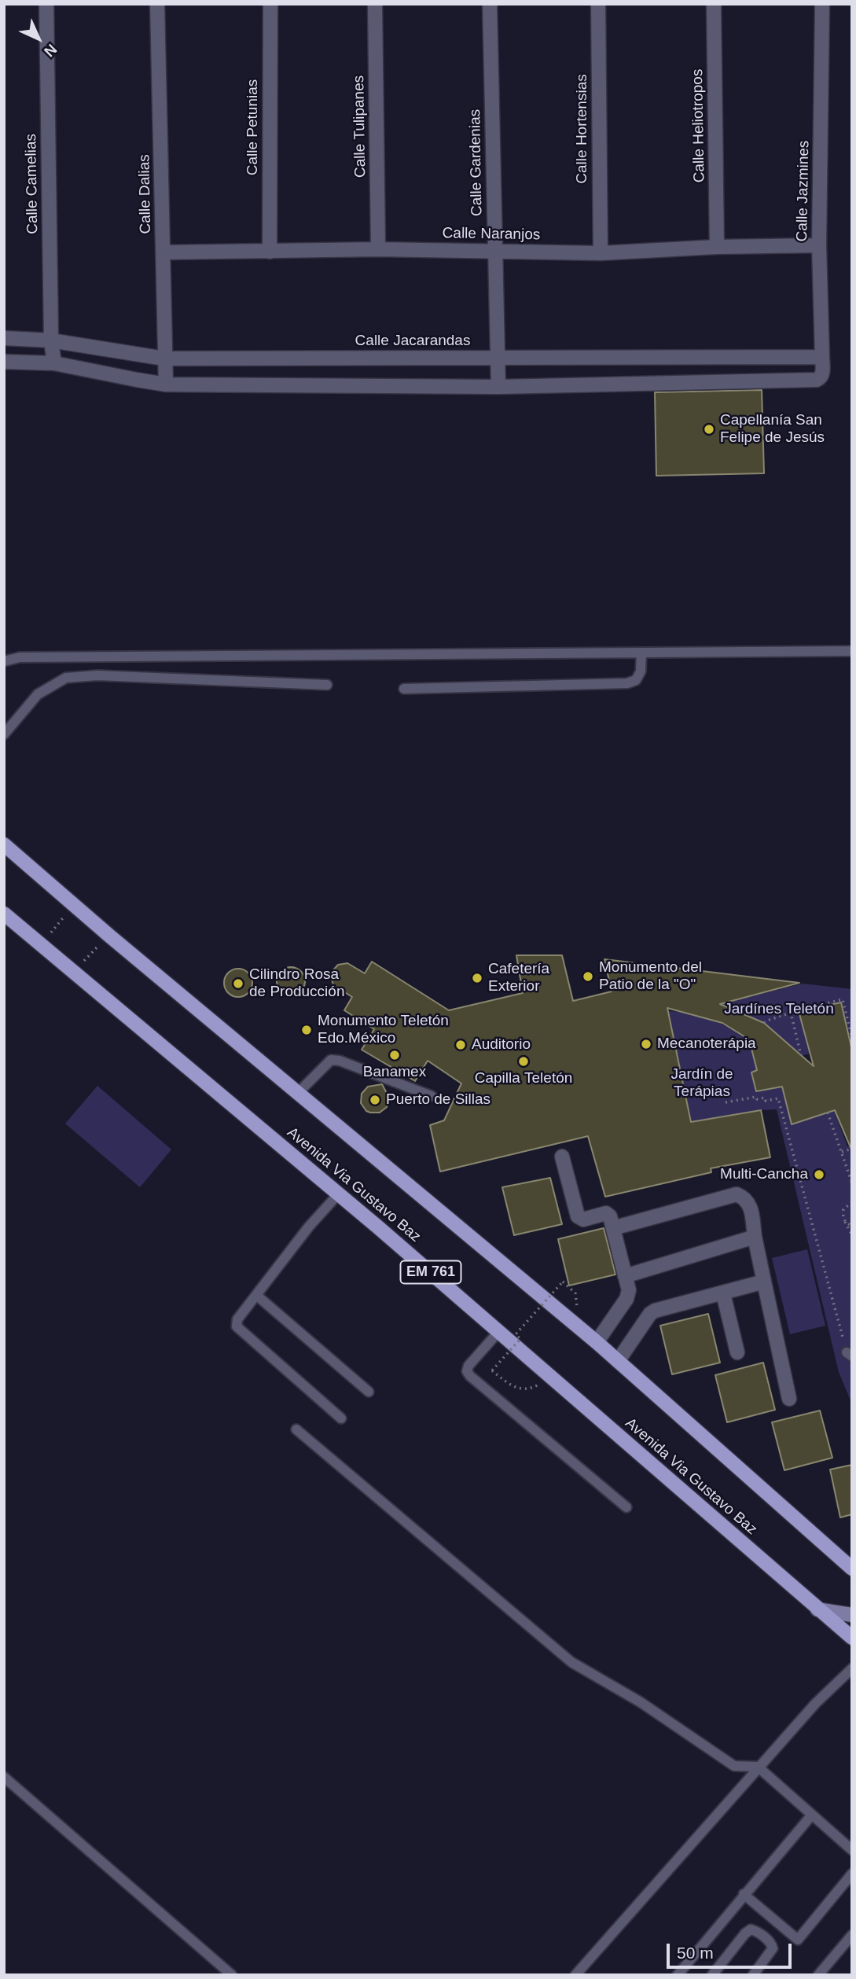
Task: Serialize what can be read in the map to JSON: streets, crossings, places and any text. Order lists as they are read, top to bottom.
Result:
{
  "streets": {
    "main road": ["Avenida Via Gustavo Baz", "EM 761"],
    "street": [
      "Calle Heliotropos",
      "Calle Tulipanes",
      "Calle Petunias",
      "Calle Hortensias",
      "Calle Gardenias",
      "Calle Camelias",
      "Calle Jazmines",
      "Calle Dalias",
      "Calle Naranjos",
      "Calle Jacarandas"
    ]
  },
  "crossings": [
    ["Calle Heliotropos", "Calle Naranjos"],
    ["Calle Tulipanes", "Calle Naranjos"],
    ["Calle Petunias", "Calle Naranjos"],
    ["Calle Hortensias", "Calle Naranjos"],
    ["Calle Gardenias", "Calle Jazmines"],
    ["Calle Gardenias", "Calle Naranjos"],
    ["Calle Gardenias", "Calle Jacarandas"],
    ["Calle Camelias", "Calle Jacarandas"],
    ["Calle Jazmines", "Calle Naranjos"],
    ["Calle Jazmines", "Calle Jacarandas"],
    ["Calle Dalias", "Calle Naranjos"],
    ["Calle Dalias", "Calle Jacarandas"]
  ],
  "parks": ["Jardínes Teletón", "Jardín de Terápias"],
  "places": [
    "Capellanía San Felipe de Jesús",
    "Monumento del Patio de la \"O\"",
    "Cafetería Exterior",
    "Cilindro Rosa de Producción",
    "Monumento Teletón Edo.México",
    "Mecanoterápia",
    "Auditorio",
    "Banamex",
    "Capilla Teletón",
    "Puerto de Sillas",
    "Multi-Cancha"
  ],
  "scale_bar": "50 m",
  "north": "bottom right"
}
